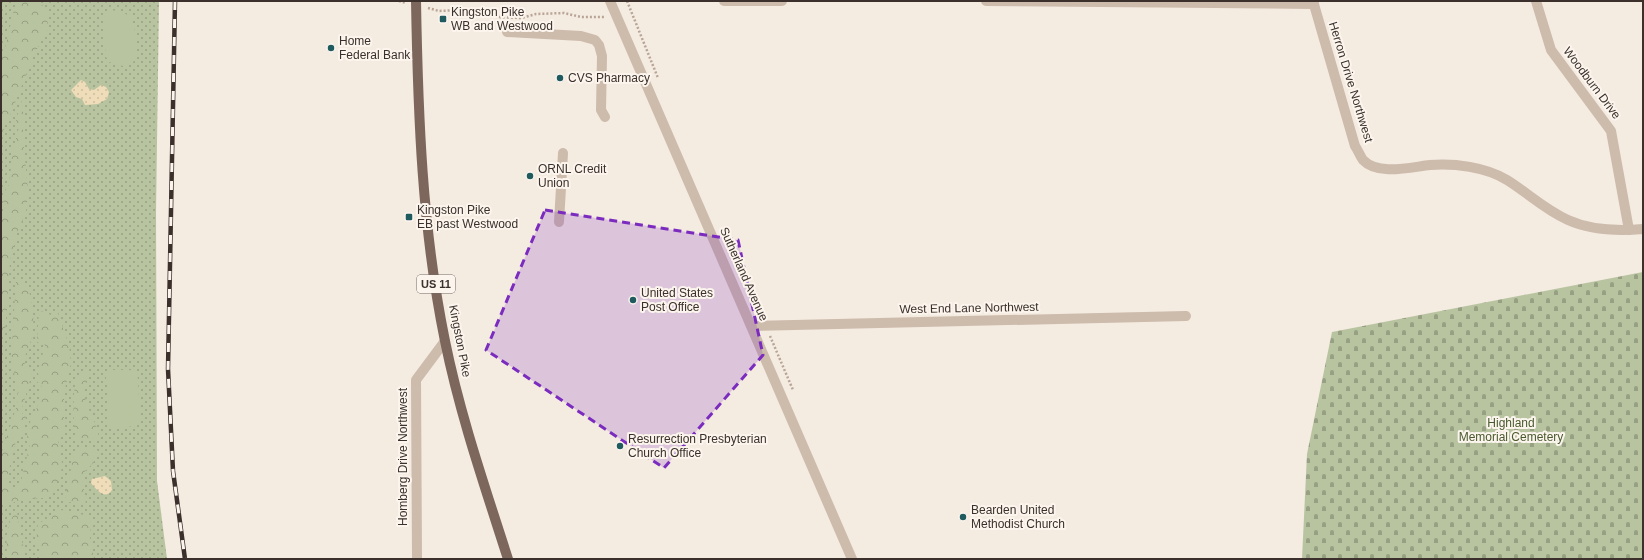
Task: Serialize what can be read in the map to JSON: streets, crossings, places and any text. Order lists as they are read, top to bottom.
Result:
{
  "streets": {
    "main road": ["US 11", "Kingston Pike"],
    "street": [
      "Herron Drive Northwest",
      "Woodburn Drive",
      "Sutherland Avenue",
      "West End Lane Northwest",
      "Homberg Drive Northwest"
    ]
  },
  "crossings": [
    ["Herron Drive Northwest", "Woodburn Drive"],
    ["Sutherland Avenue", "West End Lane Northwest"],
    ["Kingston Pike", "Homberg Drive Northwest"]
  ],
  "parks": ["Highland Memorial Cemetery"],
  "places": {
    "transit": ["Kingston Pike WB and Westwood", "Kingston Pike EB past Westwood"],
    "other": [
      "Home Federal Bank",
      "CVS Pharmacy",
      "ORNL Credit Union",
      "United States Post Office",
      "Resurrection Presbyterian Church Office",
      "Bearden United Methodist Church"
    ]
  }
}
